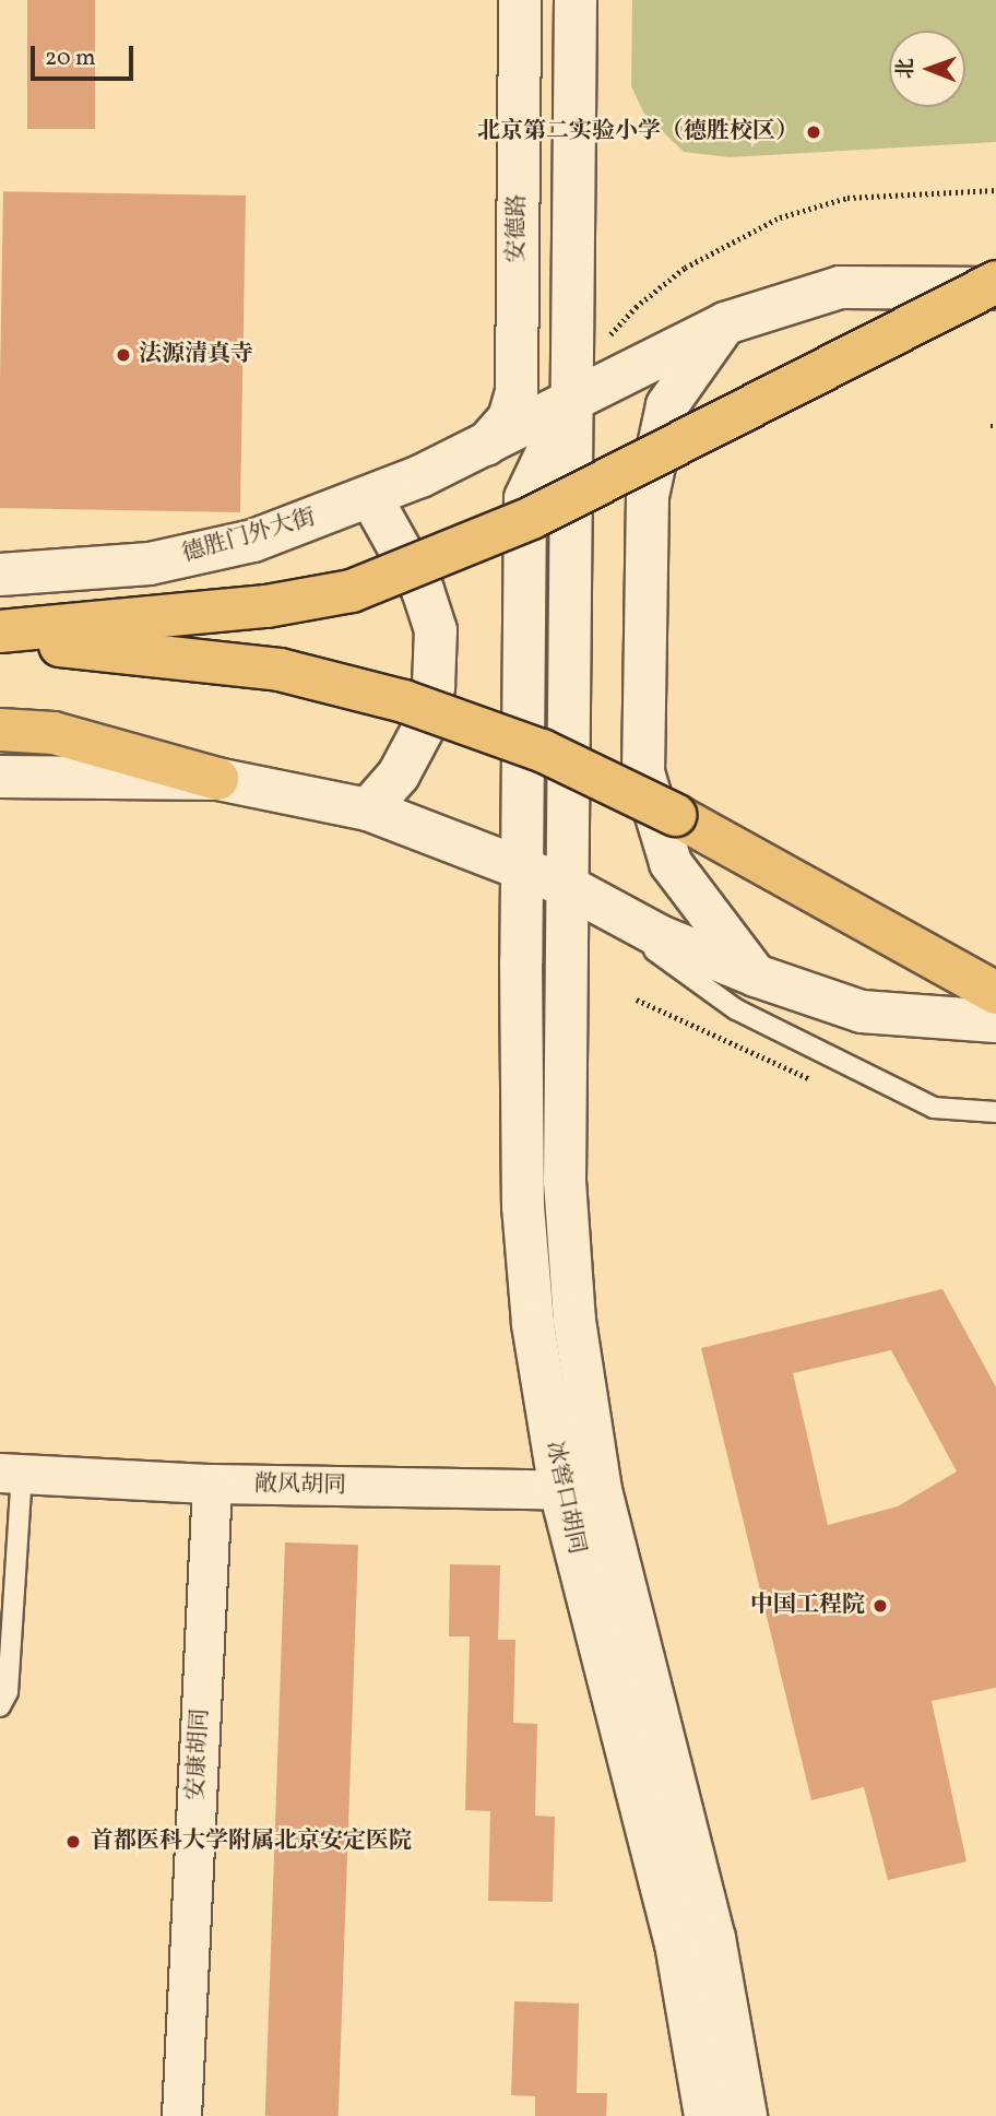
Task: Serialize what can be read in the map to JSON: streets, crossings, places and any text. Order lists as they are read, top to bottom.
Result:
{
  "streets": {
    "street": [
      "安德路",
      "德胜门外大街",
      "敞风胡同",
      "冰窖口胡同",
      "安康胡同"
    ]
  },
  "crossings": [
    ["安德路", "德胜门外大街"],
    ["德胜门外大街", "冰窖口胡同"],
    ["敞风胡同", "冰窖口胡同"],
    ["敞风胡同", "安康胡同"]
  ],
  "places": [
    "北京第二实验小学（德胜校区）",
    "法源清真寺",
    "中国工程院",
    "首都医科大学附属北京安定医院"
  ],
  "scale_bar": "20 m",
  "north": "left"
}
